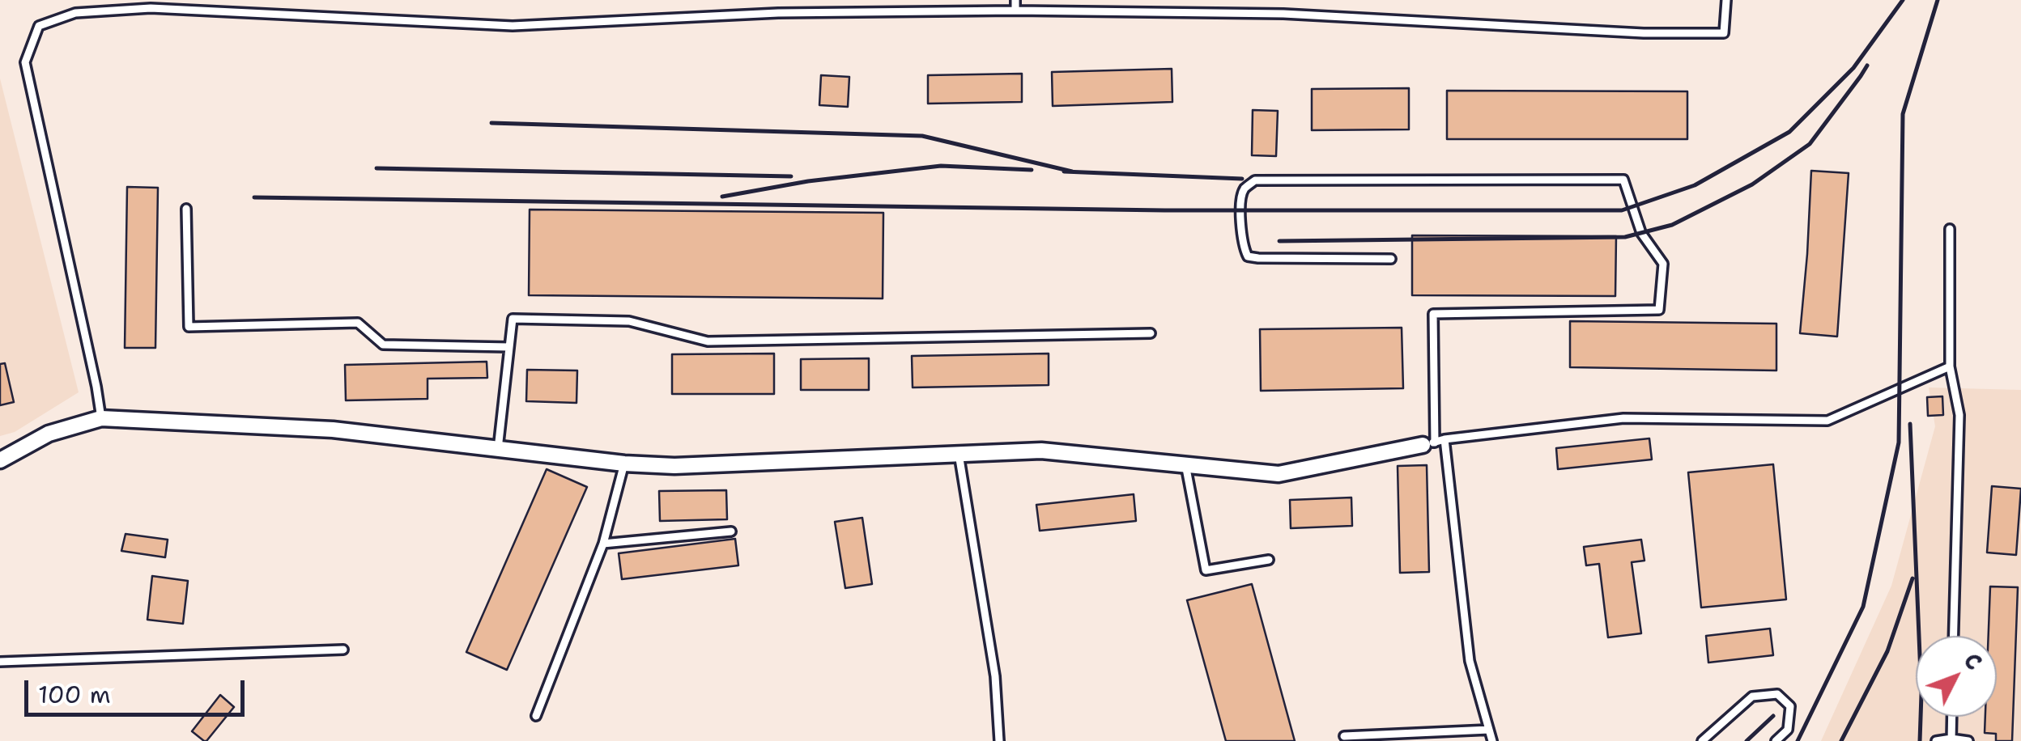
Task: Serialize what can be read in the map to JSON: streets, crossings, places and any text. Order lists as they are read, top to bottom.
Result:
{
  "scale_bar": "100 m",
  "north": "top right"
}
